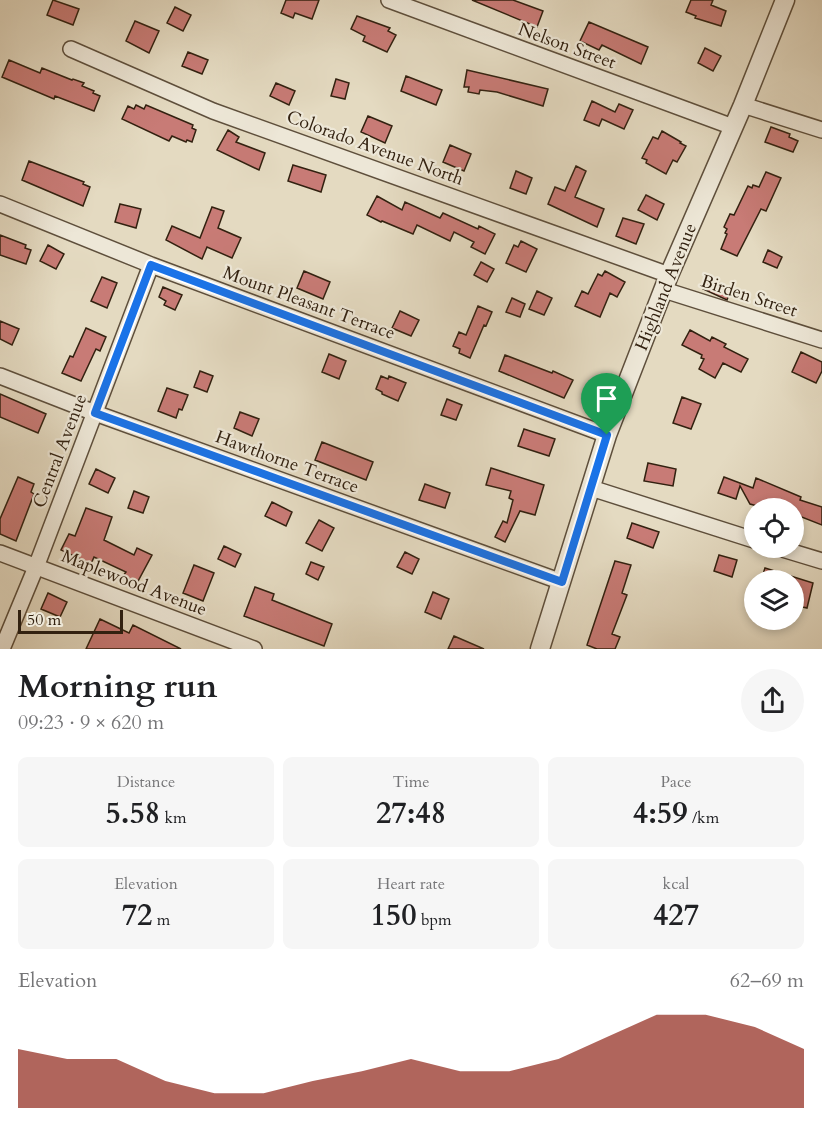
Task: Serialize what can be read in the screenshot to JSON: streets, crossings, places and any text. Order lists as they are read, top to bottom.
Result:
{
  "streets": {
    "street": [
      "Nelson Street",
      "Colorado Avenue North",
      "Highland Avenue",
      "Birden Street",
      "Mount Pleasant Terrace",
      "Central Avenue",
      "Hawthorne Terrace",
      "Maplewood Avenue"
    ]
  },
  "crossings": [
    ["Nelson Street", "Highland Avenue"],
    ["Colorado Avenue North", "Highland Avenue"],
    ["Colorado Avenue North", "Birden Street"],
    ["Highland Avenue", "Birden Street"],
    ["Highland Avenue", "Mount Pleasant Terrace"],
    ["Highland Avenue", "Hawthorne Terrace"],
    ["Mount Pleasant Terrace", "Central Avenue"],
    ["Central Avenue", "Hawthorne Terrace"],
    ["Central Avenue", "Maplewood Avenue"]
  ],
  "scale_bar": "50 m",
  "page": {
    "scale": "50 m",
    "heading": ["Morning run", "09:23 · 9 × 620 m"],
    "stats": [
      ["Distance", "5.58 km"],
      ["Time", "27:48"],
      ["Pace", "4:59 /km"],
      ["Elevation", "72 m"],
      ["Heart rate", "150 bpm"],
      ["kcal", "427"]
    ],
    "chart": ["Elevation", "62–69 m"]
  }
}
